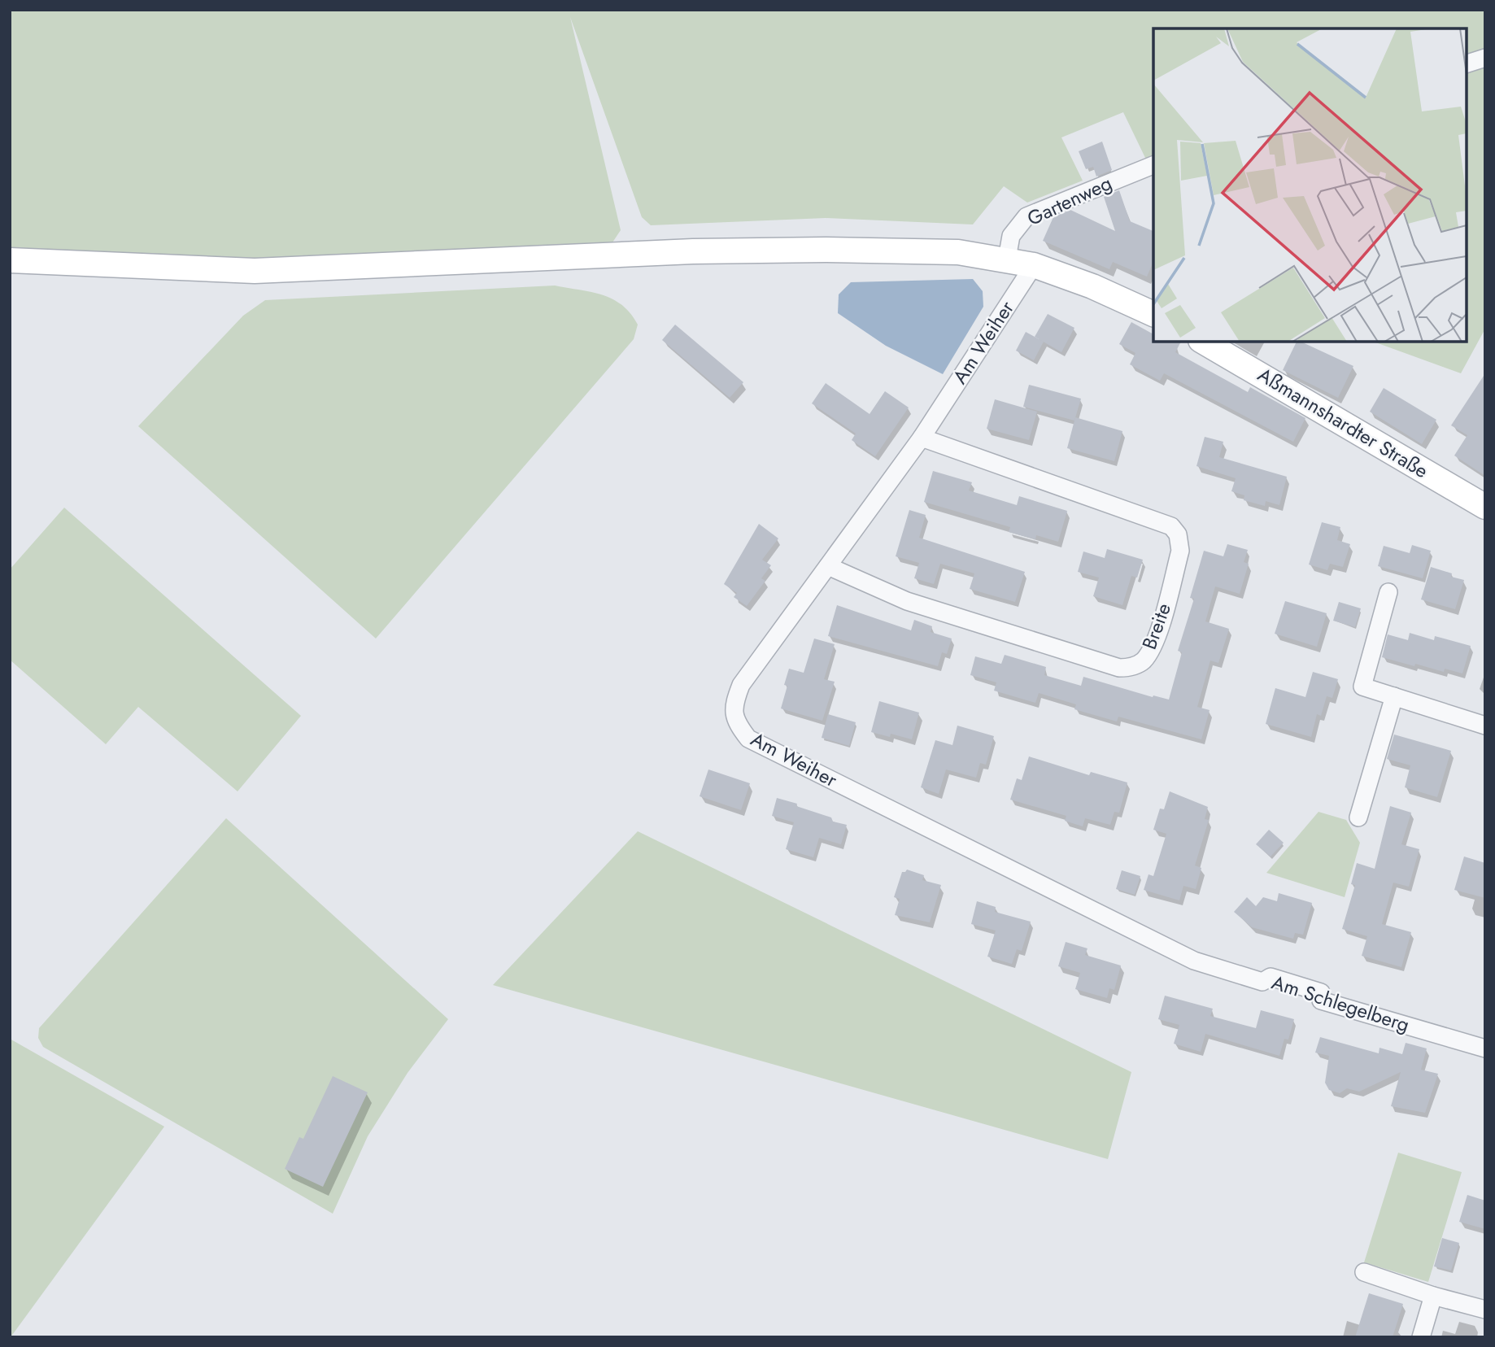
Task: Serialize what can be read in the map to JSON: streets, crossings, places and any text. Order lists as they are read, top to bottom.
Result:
{
  "streets": {
    "main road": ["Aßmannshardter Straße"],
    "street": [
      "Gartenweg",
      "Am Weiher",
      "Breite",
      "Am Schlegelberg"
    ]
  },
  "crossings": [
    ["Am Weiher", "Breite"],
    ["Am Weiher", "Am Schlegelberg"]
  ]
}
